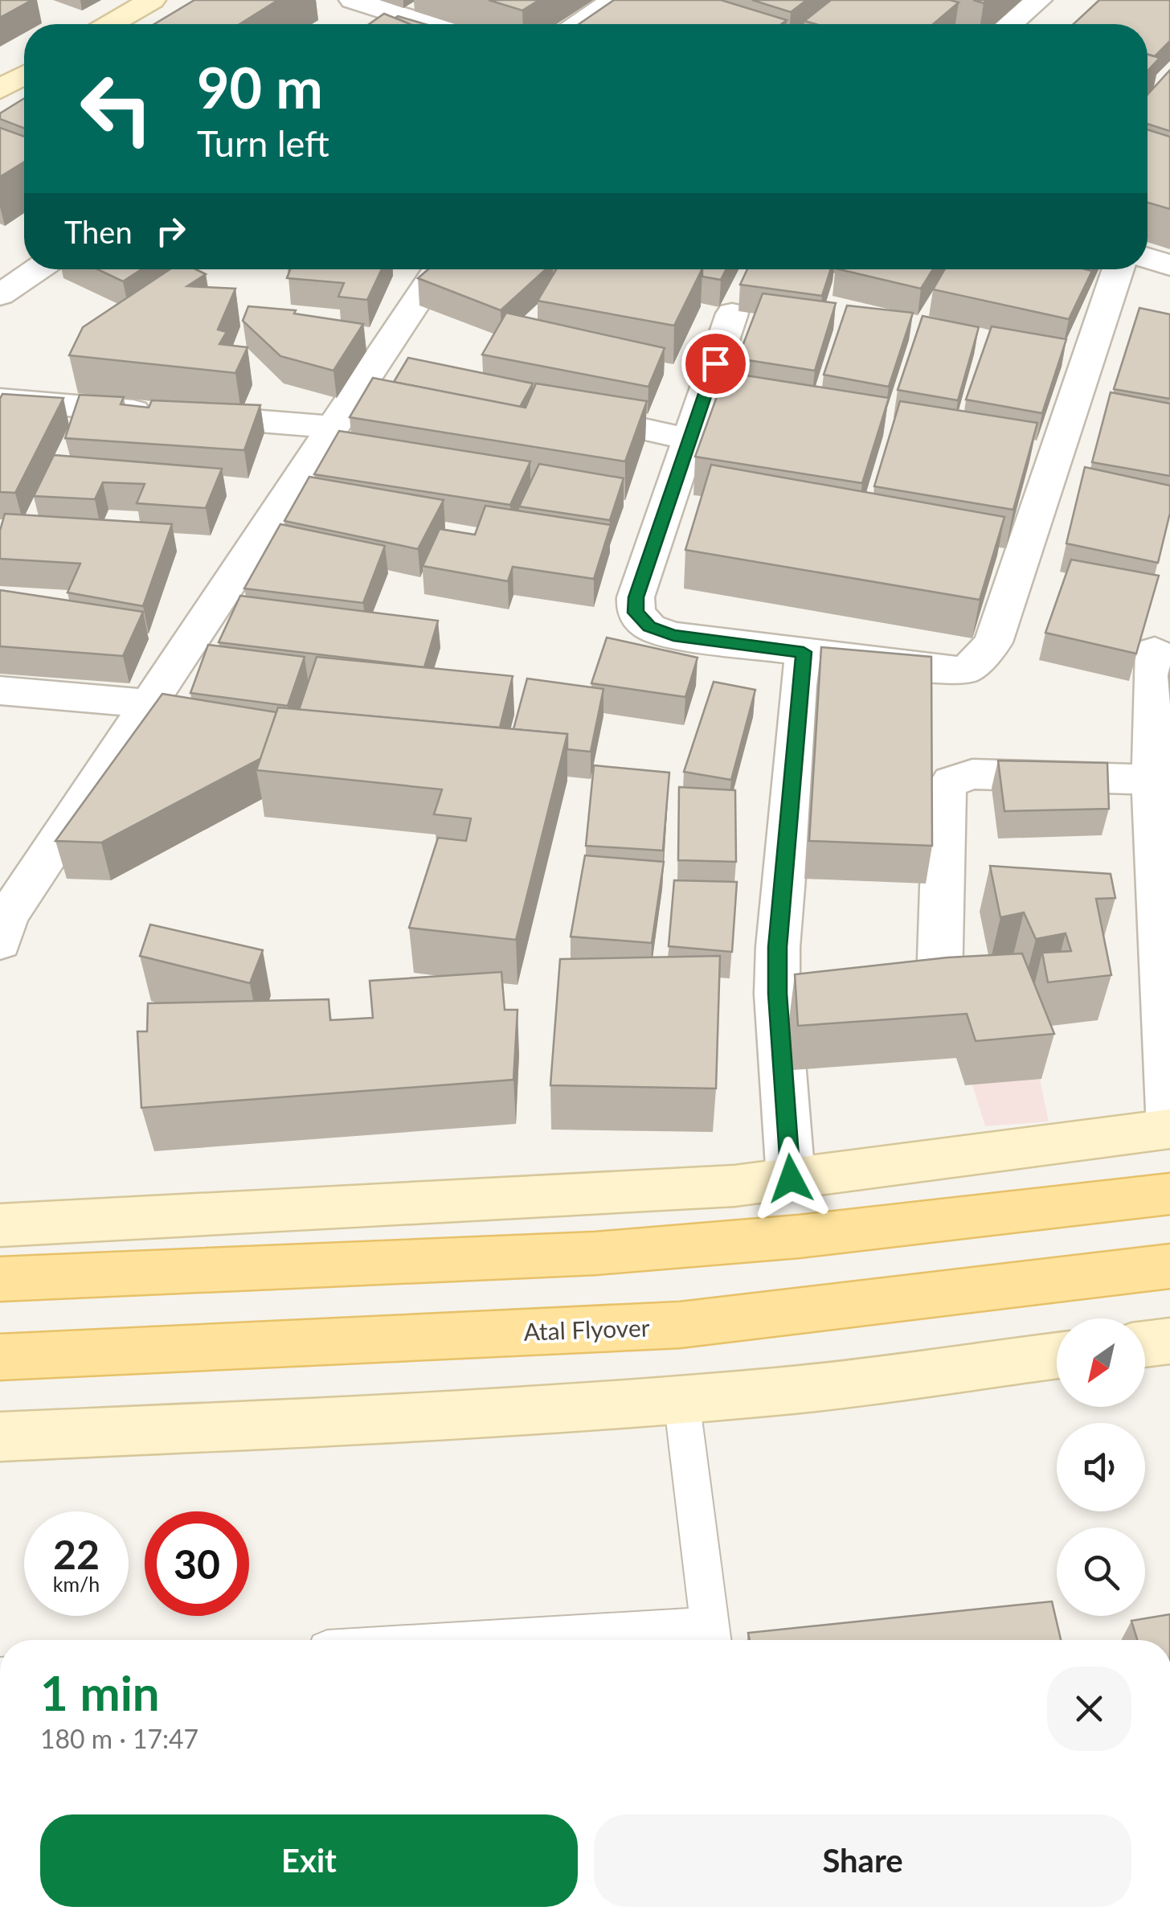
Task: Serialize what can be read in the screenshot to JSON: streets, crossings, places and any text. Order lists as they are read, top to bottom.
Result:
{
  "streets": {
    "main road": ["Atal Flyover"]
  },
  "north": "bottom left",
  "page": {
    "turn": ["90 m", "Turn left"],
    "then": "Then",
    "speed": "22 km/h",
    "limit": "30",
    "heading": ["1 min", "180 m · 17:47"],
    "buttons": ["Exit", "Share"]
  }
}
